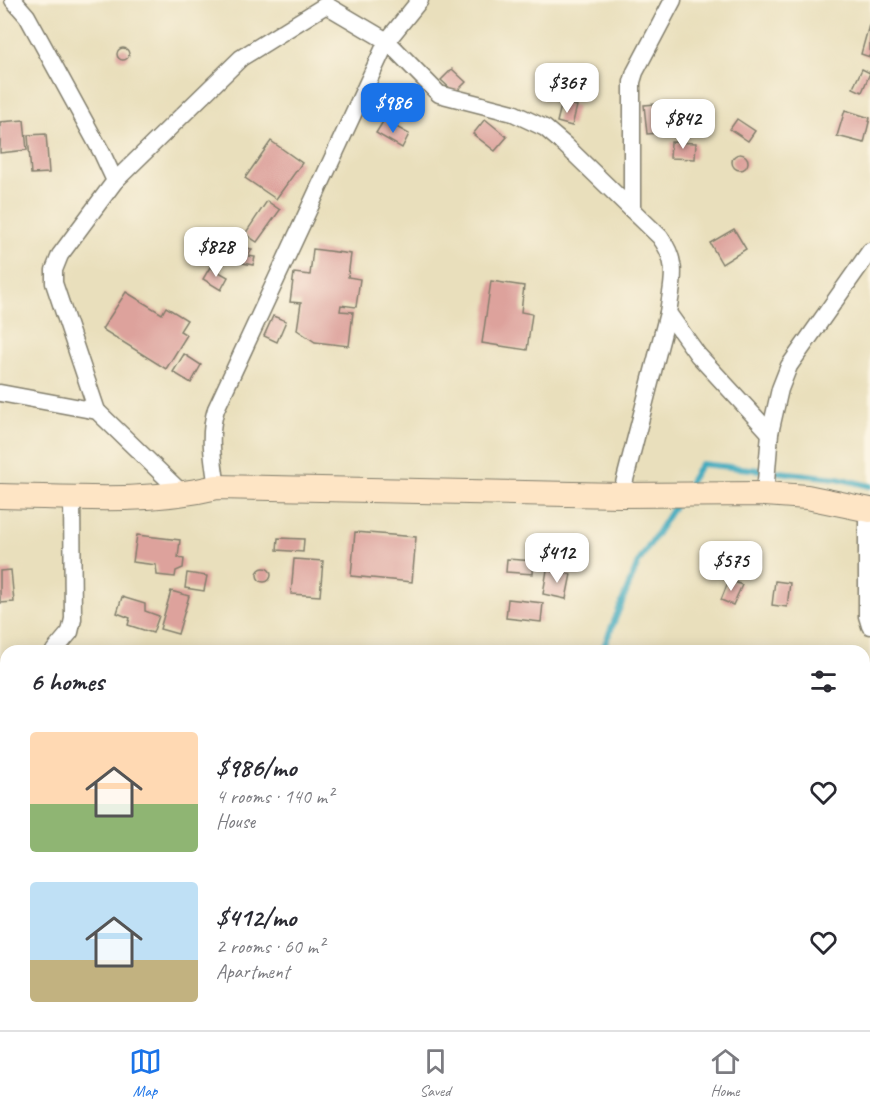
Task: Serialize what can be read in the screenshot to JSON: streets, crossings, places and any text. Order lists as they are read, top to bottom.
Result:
{
  "page": {
    "price": [
      "$367",
      "$986",
      "$842",
      "$828",
      "$412",
      "$575"
    ],
    "heading": "6 homes",
    "list": [
      {
        "name": "$986/mo",
        "note": "4 rooms · 140 m² · House"
      },
      {
        "name": "$412/mo",
        "note": "2 rooms · 60 m² · Apartment"
      }
    ],
    "tabs": ["Map", "Saved", "Home"]
  }
}
